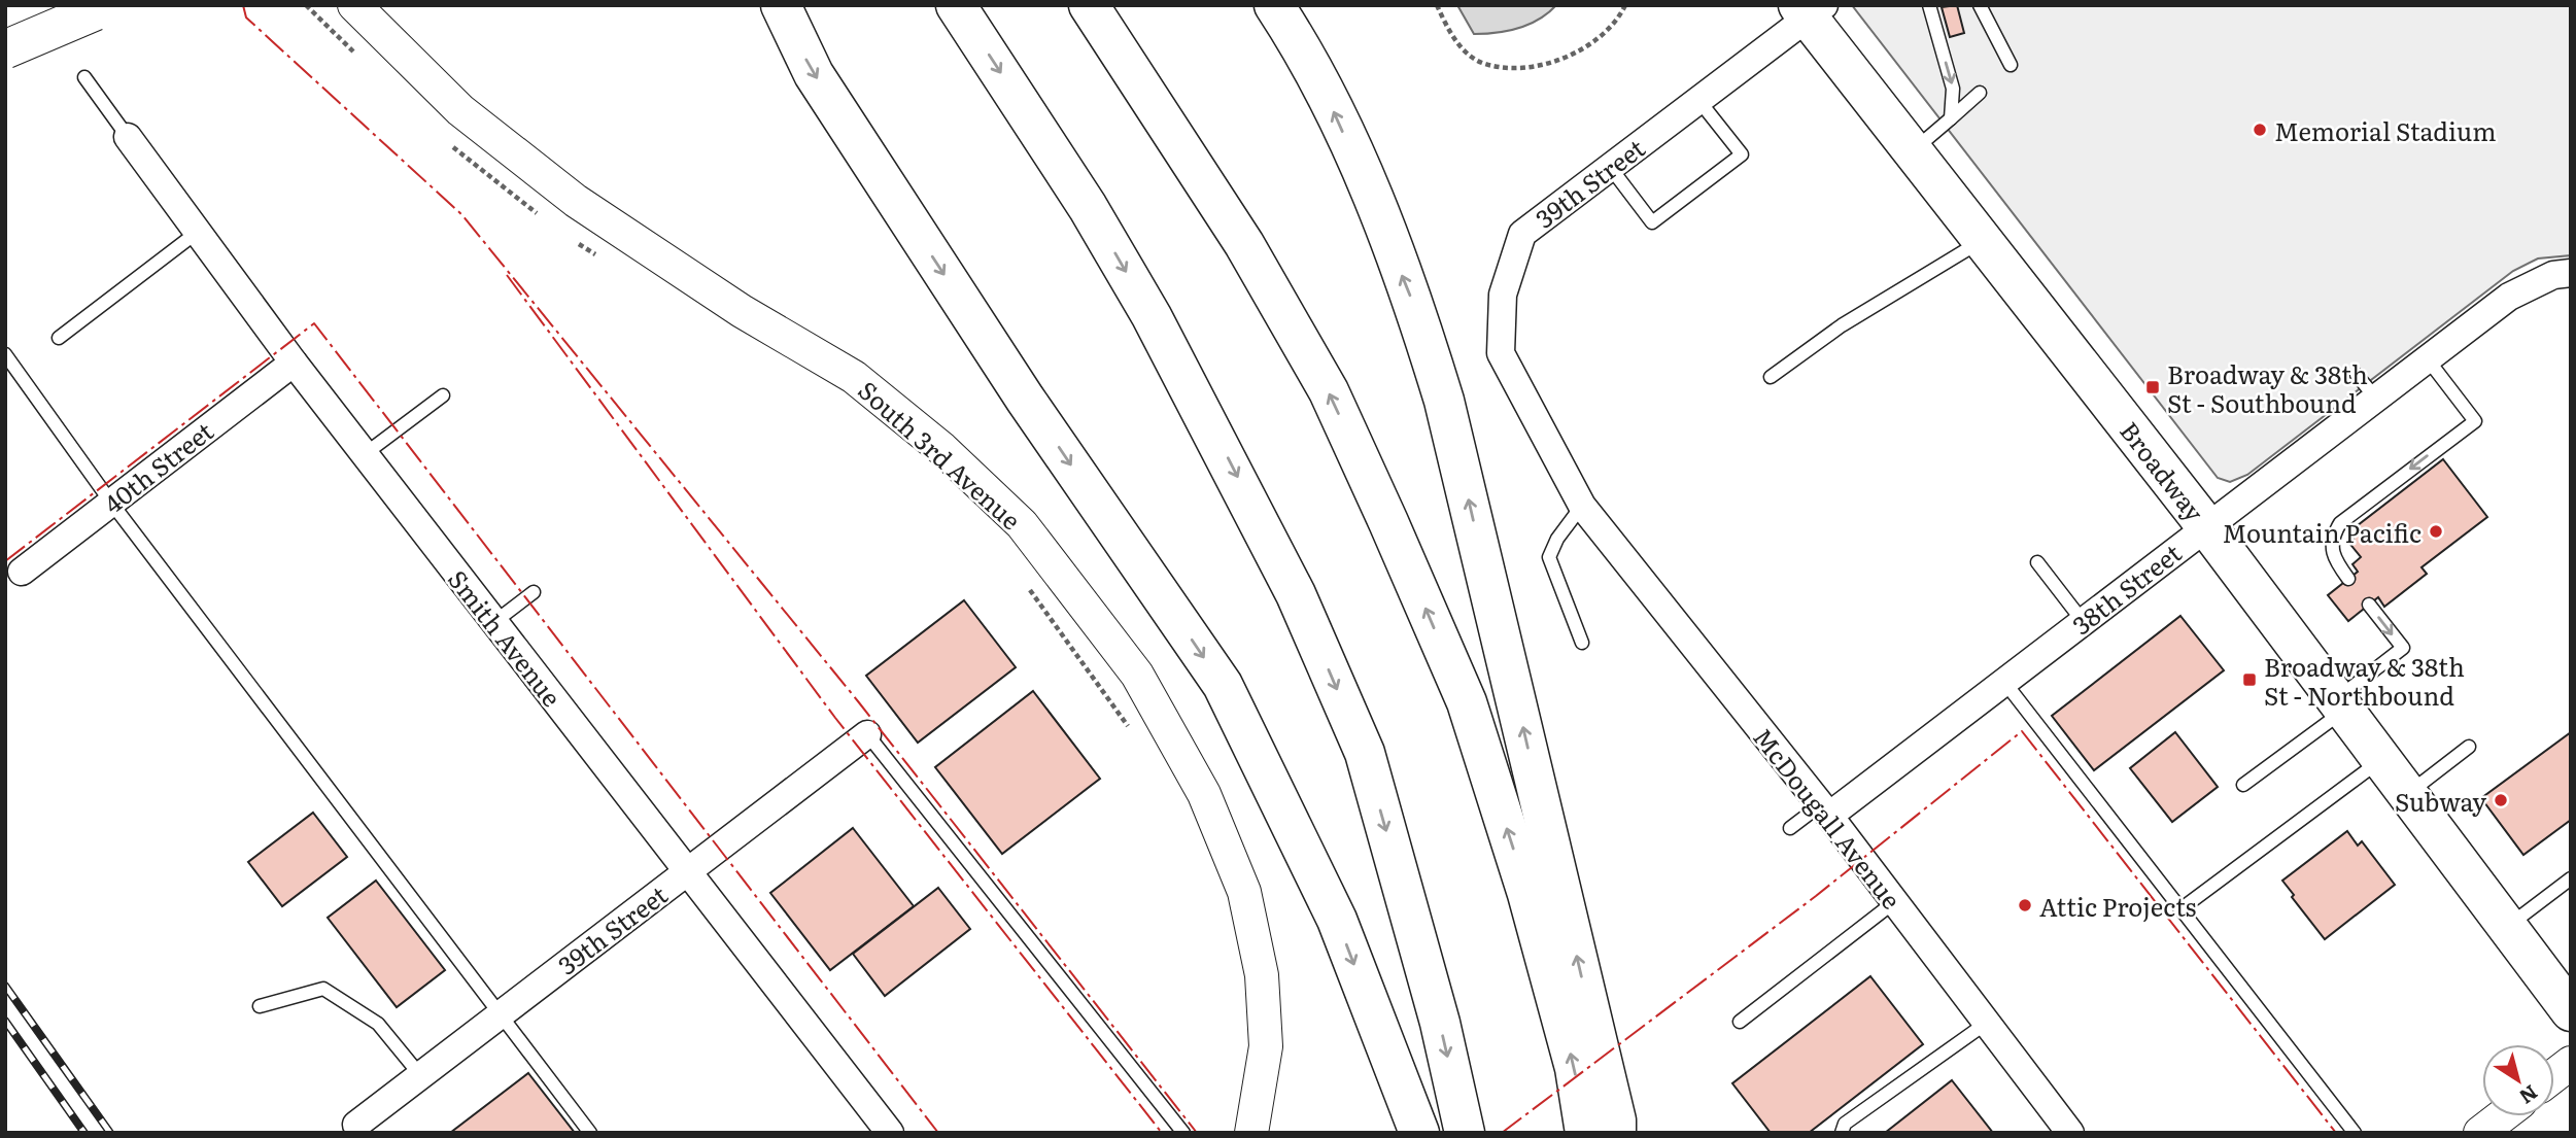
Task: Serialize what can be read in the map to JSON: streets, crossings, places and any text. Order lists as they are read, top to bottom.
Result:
{
  "streets": {
    "main road": ["Broadway"],
    "street": [
      "39th Street",
      "South 3rd Avenue",
      "40th Street",
      "38th Street",
      "Smith Avenue",
      "McDougall Avenue"
    ]
  },
  "crossings": [
    ["39th Street", "Broadway"],
    ["39th Street", "Smith Avenue"],
    ["39th Street", "McDougall Avenue"],
    ["40th Street", "Smith Avenue"],
    ["Broadway", "38th Street"],
    ["38th Street", "McDougall Avenue"]
  ],
  "places": {
    "other": [
      "Memorial Stadium",
      "Mountain Pacific",
      "Subway",
      "Attic Projects"
    ],
    "transit": ["Broadway & 38th St - Southbound", "Broadway & 38th St - Northbound"]
  },
  "north": "bottom right"
}
